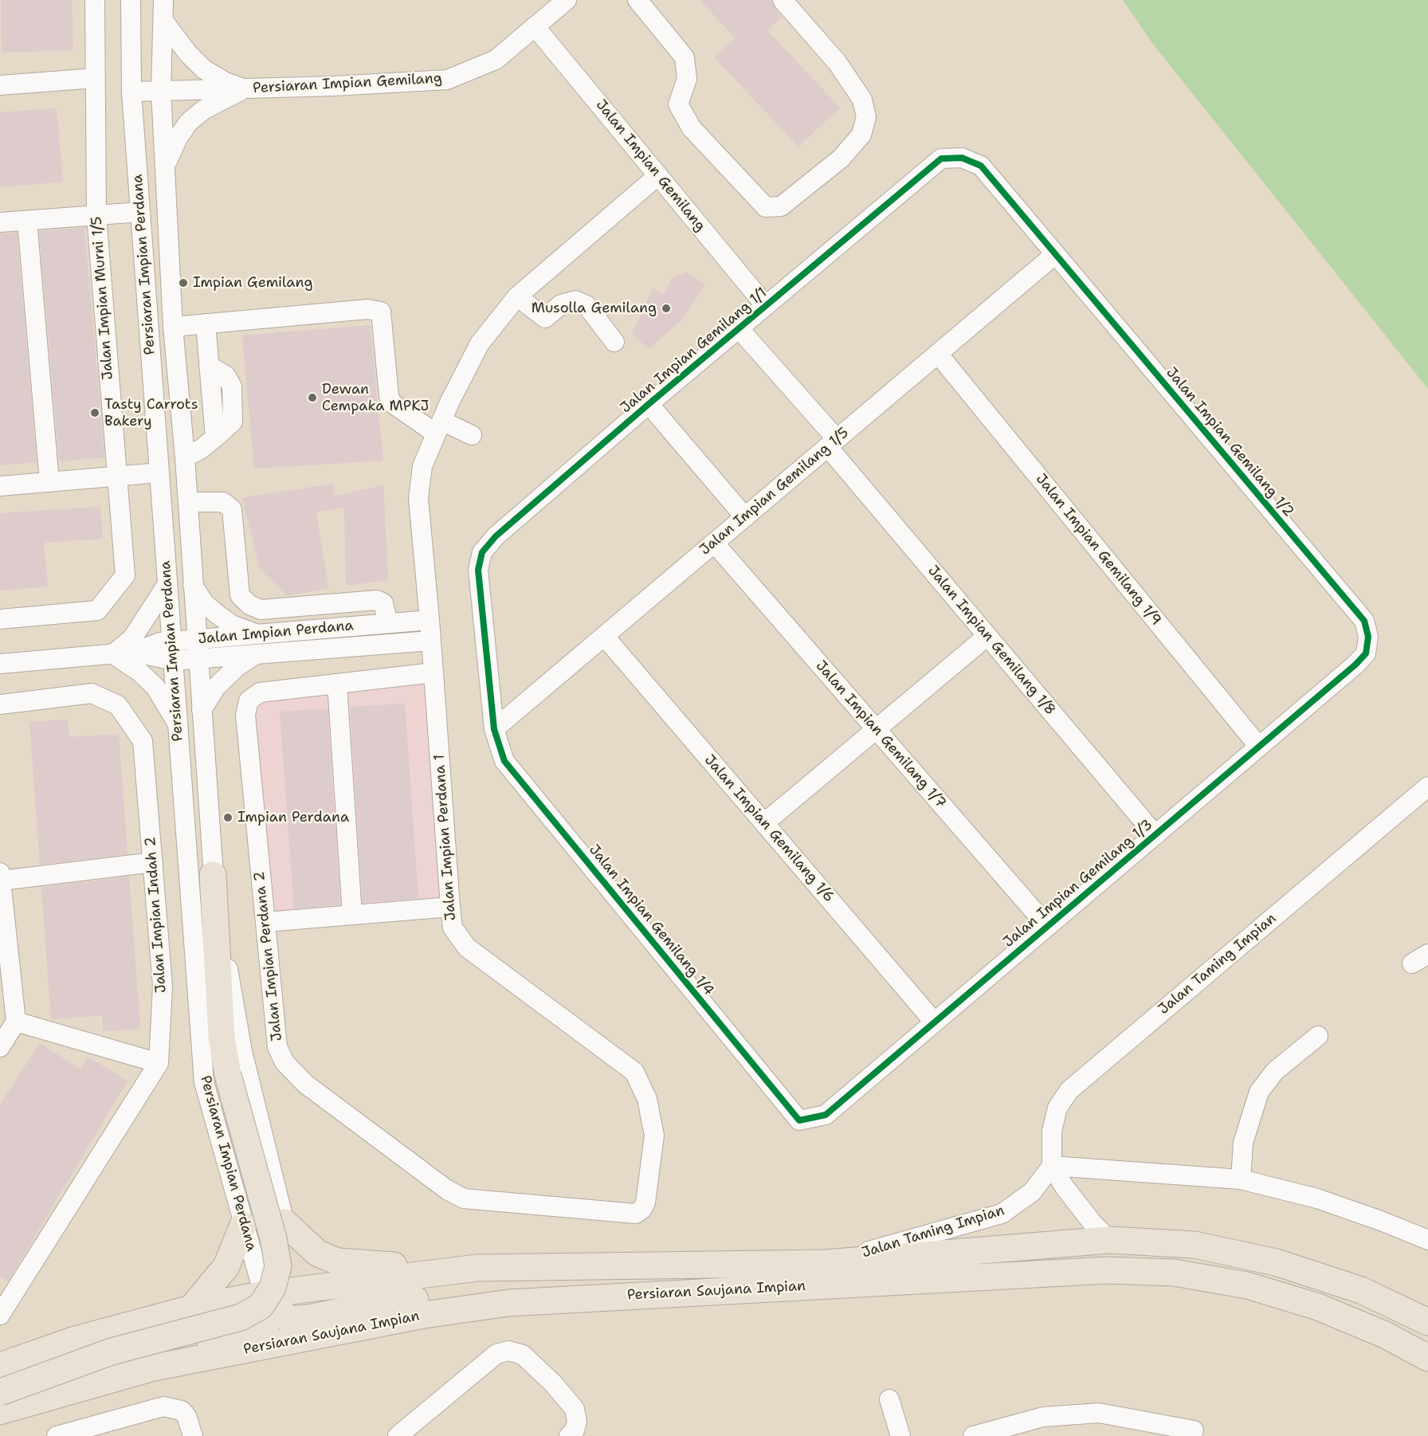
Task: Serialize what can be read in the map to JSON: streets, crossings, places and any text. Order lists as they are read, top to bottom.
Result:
{
  "streets": {
    "highway": ["Persiaran Saujana Impian"],
    "street": [
      "Persiaran Impian Gemilang",
      "Jalan Impian Gemilang",
      "Persiaran Impian Perdana",
      "Jalan Impian Murni 1/5",
      "Jalan Impian Gemilang 1/1",
      "Jalan Impian Gemilang 1/2",
      "Jalan Impian Gemilang 1/5",
      "Jalan Impian Gemilang 1/9",
      "Jalan Impian Perdana",
      "Jalan Impian Gemilang 1/8",
      "Jalan Impian Gemilang 1/7",
      "Jalan Impian Gemilang 1/6",
      "Jalan Impian Perdana 1",
      "Jalan Impian Gemilang 1/3",
      "Jalan Impian Indah 2",
      "Jalan Impian Gemilang 1/4",
      "Jalan Impian Perdana 2",
      "Jalan Taming Impian"
    ]
  },
  "crossings": [
    ["Persiaran Impian Gemilang", "Jalan Impian Gemilang"],
    ["Persiaran Impian Gemilang", "Persiaran Impian Perdana"],
    ["Jalan Impian Gemilang", "Jalan Impian Gemilang 1/1"],
    ["Jalan Impian Gemilang", "Jalan Impian Perdana 1"],
    ["Persiaran Impian Perdana", "Jalan Impian Perdana"],
    ["Persiaran Impian Perdana", "Persiaran Saujana Impian"],
    ["Jalan Impian Gemilang 1/1", "Jalan Impian Gemilang 1/2"],
    ["Jalan Impian Gemilang 1/1", "Jalan Impian Gemilang 1/5"],
    ["Jalan Impian Gemilang 1/1", "Jalan Impian Gemilang 1/8"],
    ["Jalan Impian Gemilang 1/1", "Jalan Impian Gemilang 1/4"],
    ["Jalan Impian Gemilang 1/2", "Jalan Impian Gemilang 1/5"],
    ["Jalan Impian Gemilang 1/2", "Jalan Impian Gemilang 1/3"],
    ["Jalan Impian Gemilang 1/5", "Jalan Impian Gemilang 1/9"],
    ["Jalan Impian Gemilang 1/5", "Jalan Impian Gemilang 1/8"],
    ["Jalan Impian Gemilang 1/5", "Jalan Impian Gemilang 1/7"],
    ["Jalan Impian Gemilang 1/5", "Jalan Impian Gemilang 1/6"],
    ["Jalan Impian Gemilang 1/5", "Jalan Impian Gemilang 1/4"],
    ["Jalan Impian Gemilang 1/9", "Jalan Impian Gemilang 1/3"],
    ["Jalan Impian Perdana", "Jalan Impian Perdana 1"],
    ["Jalan Impian Gemilang 1/8", "Jalan Impian Gemilang 1/3"],
    ["Jalan Impian Gemilang 1/7", "Jalan Impian Gemilang 1/3"],
    ["Jalan Impian Gemilang 1/6", "Jalan Impian Gemilang 1/3"],
    ["Jalan Impian Perdana 1", "Jalan Impian Perdana 2"],
    ["Jalan Impian Gemilang 1/3", "Jalan Impian Gemilang 1/4"],
    ["Jalan Taming Impian", "Persiaran Saujana Impian"]
  ],
  "places": [
    "Impian Gemilang",
    "Musolla Gemilang",
    "Dewan Cempaka MPKJ",
    "Tasty Carrots Bakery",
    "Impian Perdana"
  ]
}
